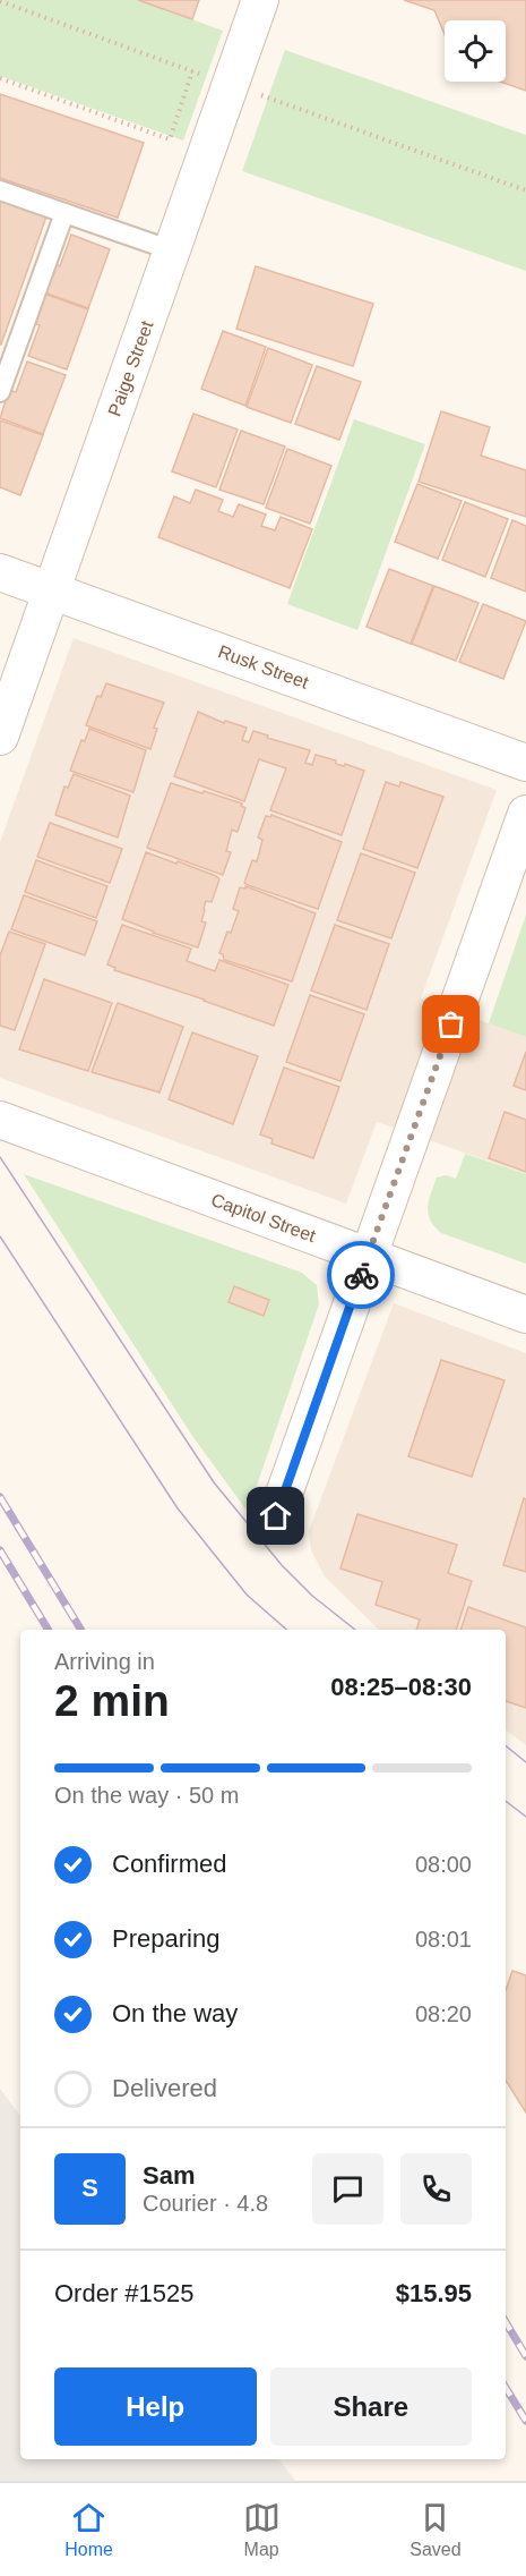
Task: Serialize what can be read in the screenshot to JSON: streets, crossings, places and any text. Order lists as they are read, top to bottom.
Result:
{
  "streets": {
    "street": ["Paige Street", "Rusk Street", "Capitol Street"]
  },
  "crossings": [
    ["Paige Street", "Rusk Street"]
  ],
  "page": {
    "heading": ["2 min", "Arriving in", "08:25–08:30"],
    "panel": [
      "Sam",
      "Courier · 4.8",
      "Order #1525",
      "$15.95"
    ],
    "bar": "On the way · 50 m",
    "list": [
      ["Confirmed", "08:00"],
      ["Preparing", "08:01"],
      ["On the way", "08:20"],
      "Delivered"
    ],
    "round": "S",
    "buttons": ["Help", "Share"],
    "tabs": ["Home", "Map", "Saved"]
  }
}
